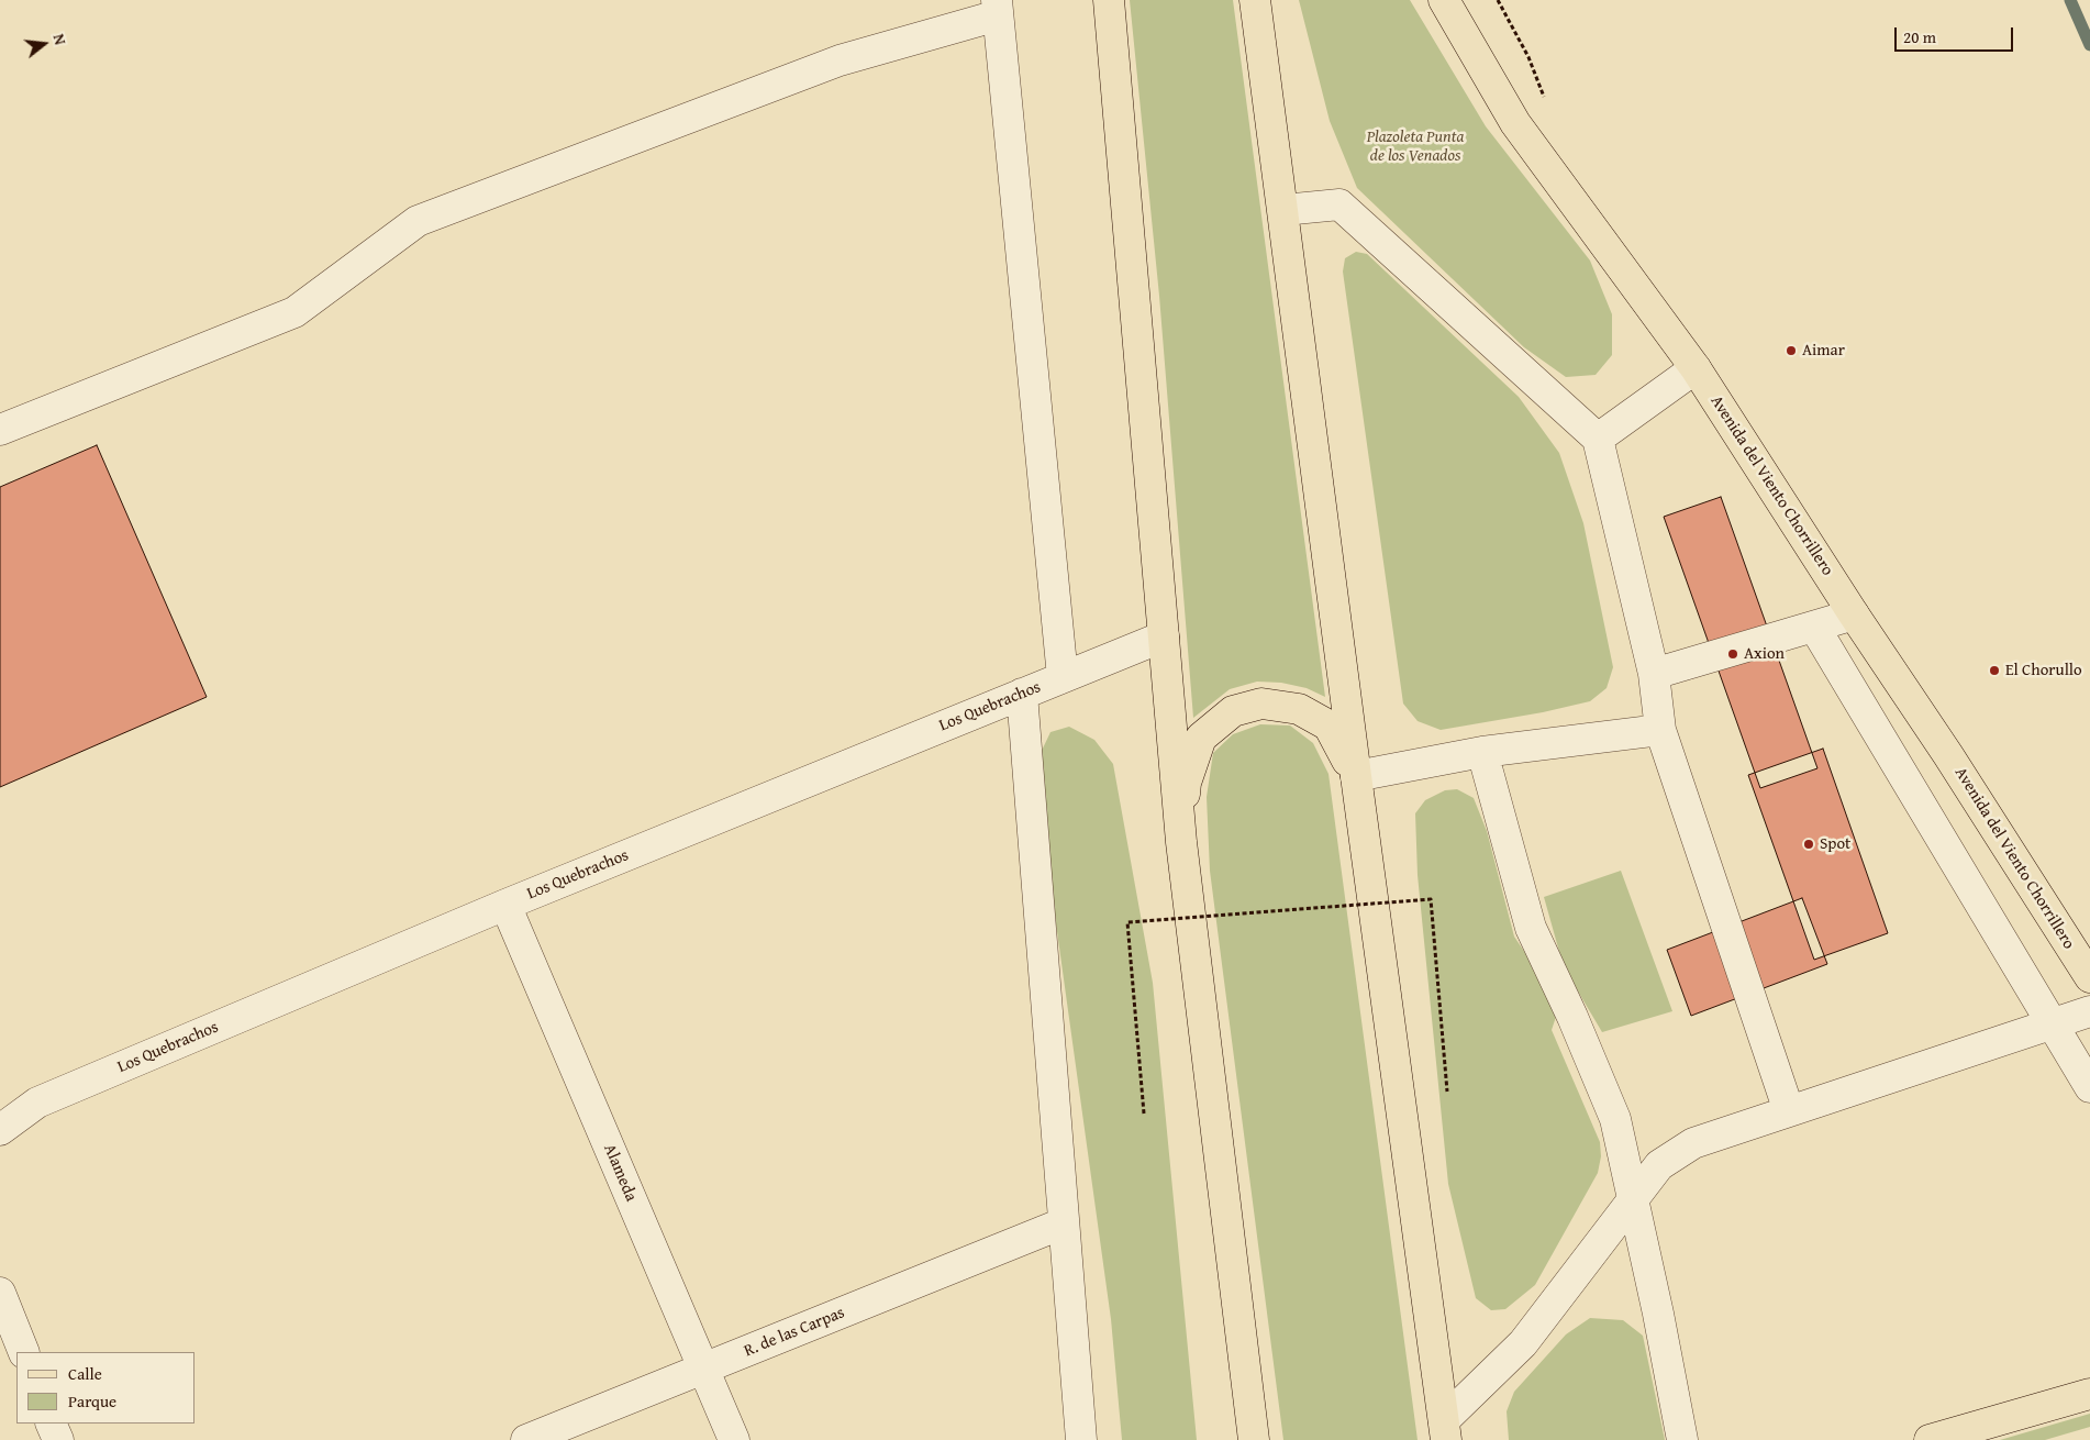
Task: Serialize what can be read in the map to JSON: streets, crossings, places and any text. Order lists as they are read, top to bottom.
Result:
{
  "streets": {
    "main road": ["Avenida del Viento Chorrillero"],
    "street": ["Los Quebrachos", "Alameda", "R. de las Carpas"]
  },
  "crossings": [
    ["Los Quebrachos", "Alameda"],
    ["Alameda", "R. de las Carpas"]
  ],
  "parks": ["Plazoleta Punta de los Venados"],
  "places": [
    "Aimar",
    "Axion",
    "El Chorullo",
    "Spot"
  ],
  "legend": ["Calle", "Parque"],
  "scale_bar": "20 m",
  "north": "right"
}
